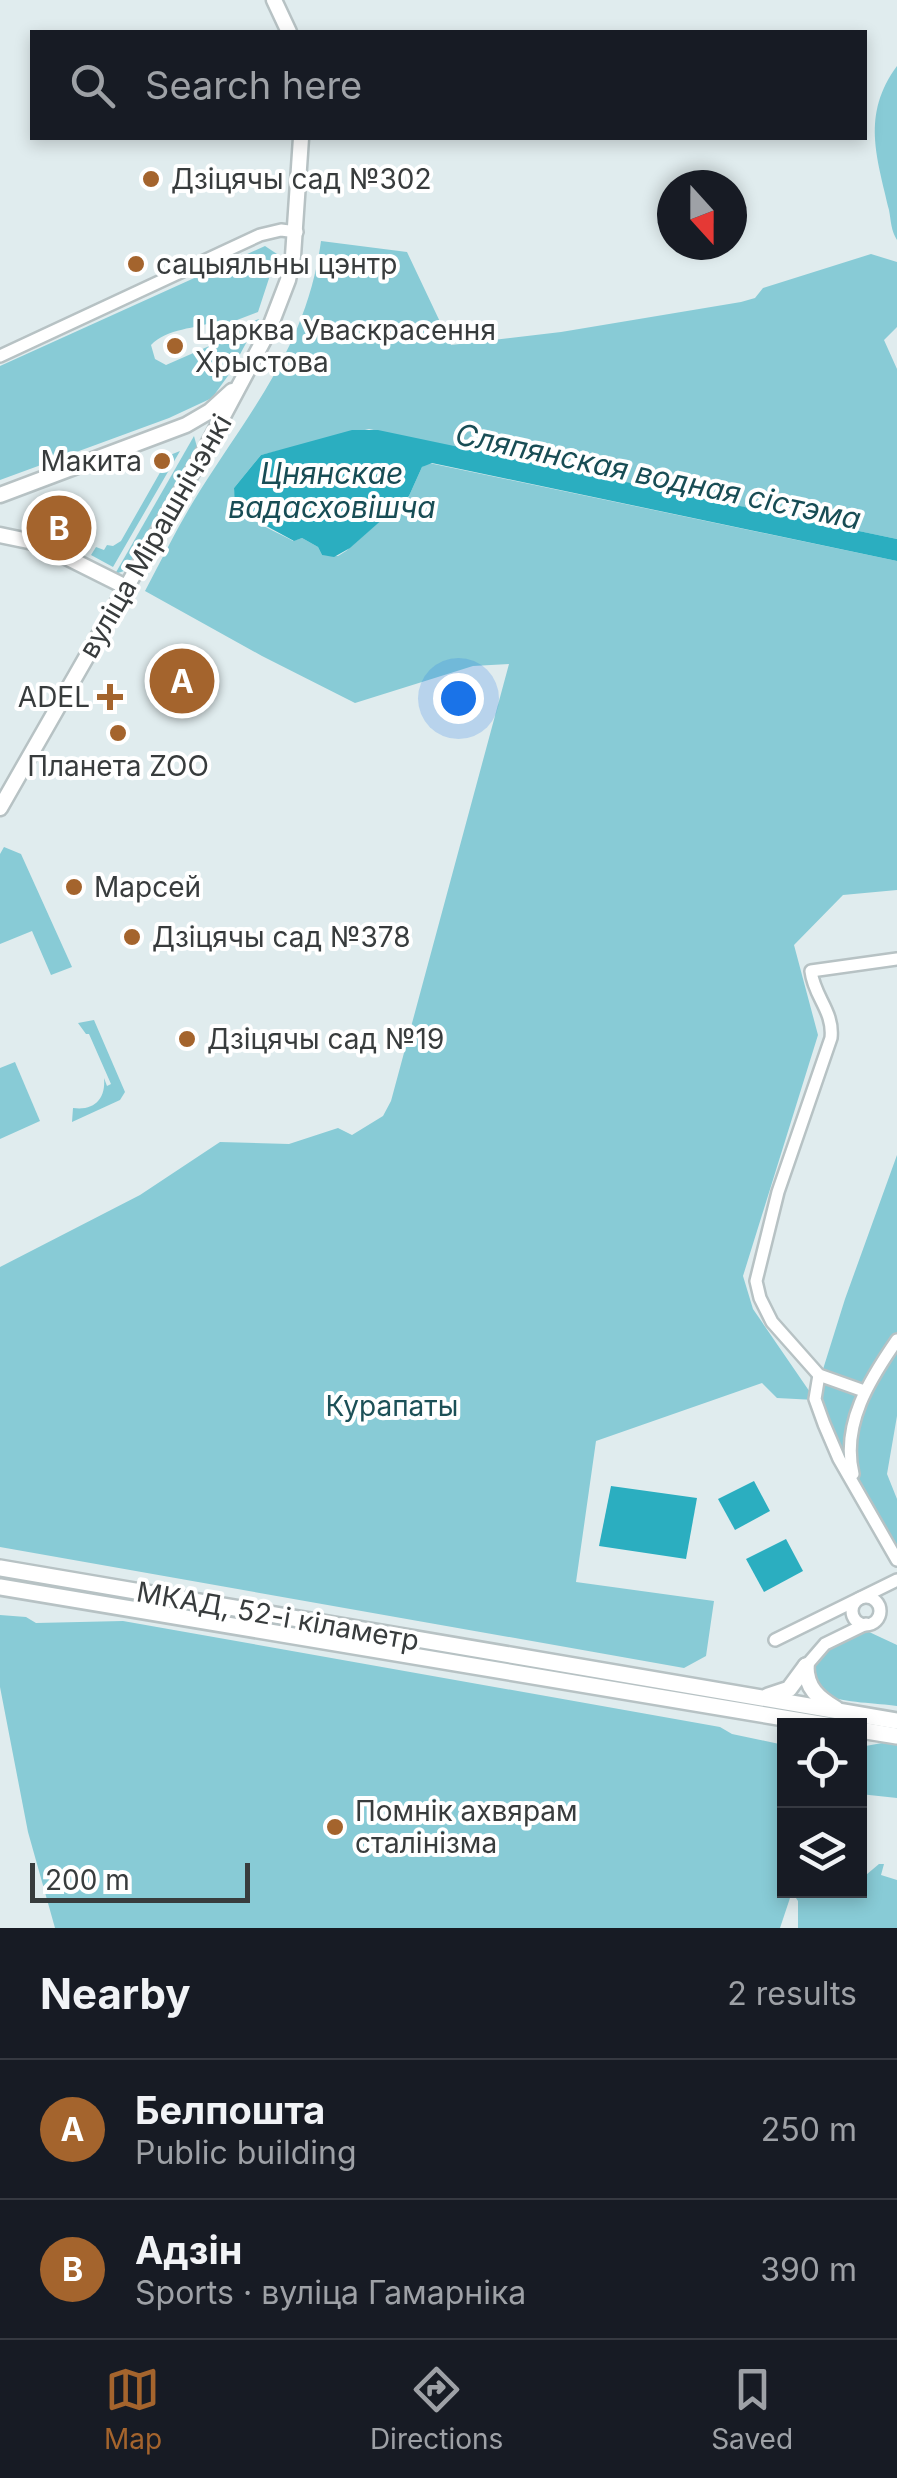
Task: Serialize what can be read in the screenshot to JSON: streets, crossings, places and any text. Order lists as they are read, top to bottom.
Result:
{
  "streets": {
    "highway": ["МКАД, 52-і кіламетр"],
    "main road": ["вуліца Мірашнічэнкі"]
  },
  "water": ["Цнянскае вадасховішча", "Сляпянская водная сістэма"],
  "parks": ["Курапаты"],
  "places": {
    "other": [
      "Дзіцячы сад №302",
      "сацыяльны цэнтр",
      "Царква Уваскрасення Хрыстова",
      "Макита",
      "Планета ZOO",
      "Марсей",
      "Дзіцячы сад №378",
      "Дзіцячы сад №19",
      "Помнік ахвярам сталінізма"
    ],
    "health": ["ADEL"]
  },
  "scale_bar": "200 m",
  "north": "bottom",
  "page": {
    "search": "Search here",
    "pins": ["B", "A"],
    "scale": "200 m",
    "heading": ["Nearby", "2 results"],
    "list": [
      {
        "mark": "A",
        "name": "Белпошта",
        "note": "Public building",
        "value": "250 m"
      },
      {
        "mark": "B",
        "name": "Адзін",
        "note": "Sports · вуліца Гамарніка",
        "value": "390 m"
      }
    ],
    "nav": ["Map", "Directions", "Saved"]
  }
}
